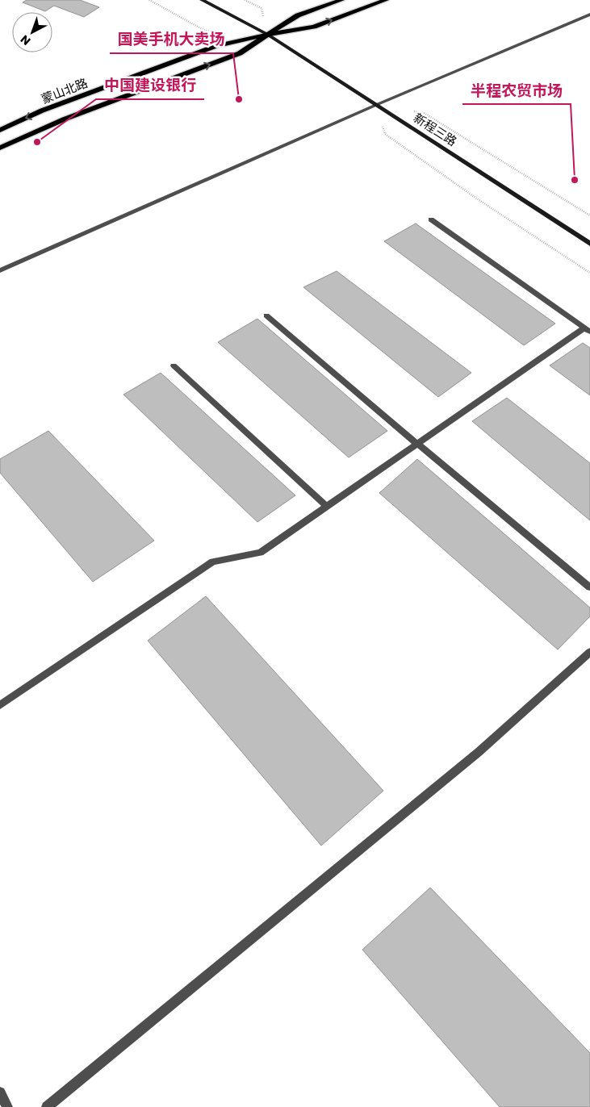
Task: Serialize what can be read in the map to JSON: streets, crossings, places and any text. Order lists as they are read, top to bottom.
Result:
{
  "streets": {
    "main road": ["蒙山北路", "新程三路"]
  },
  "crossings": [
    ["蒙山北路", "新程三路"]
  ],
  "places": ["国美手机大卖场", "中国建设银行", "半程农贸市场"],
  "north": "bottom left"
}
